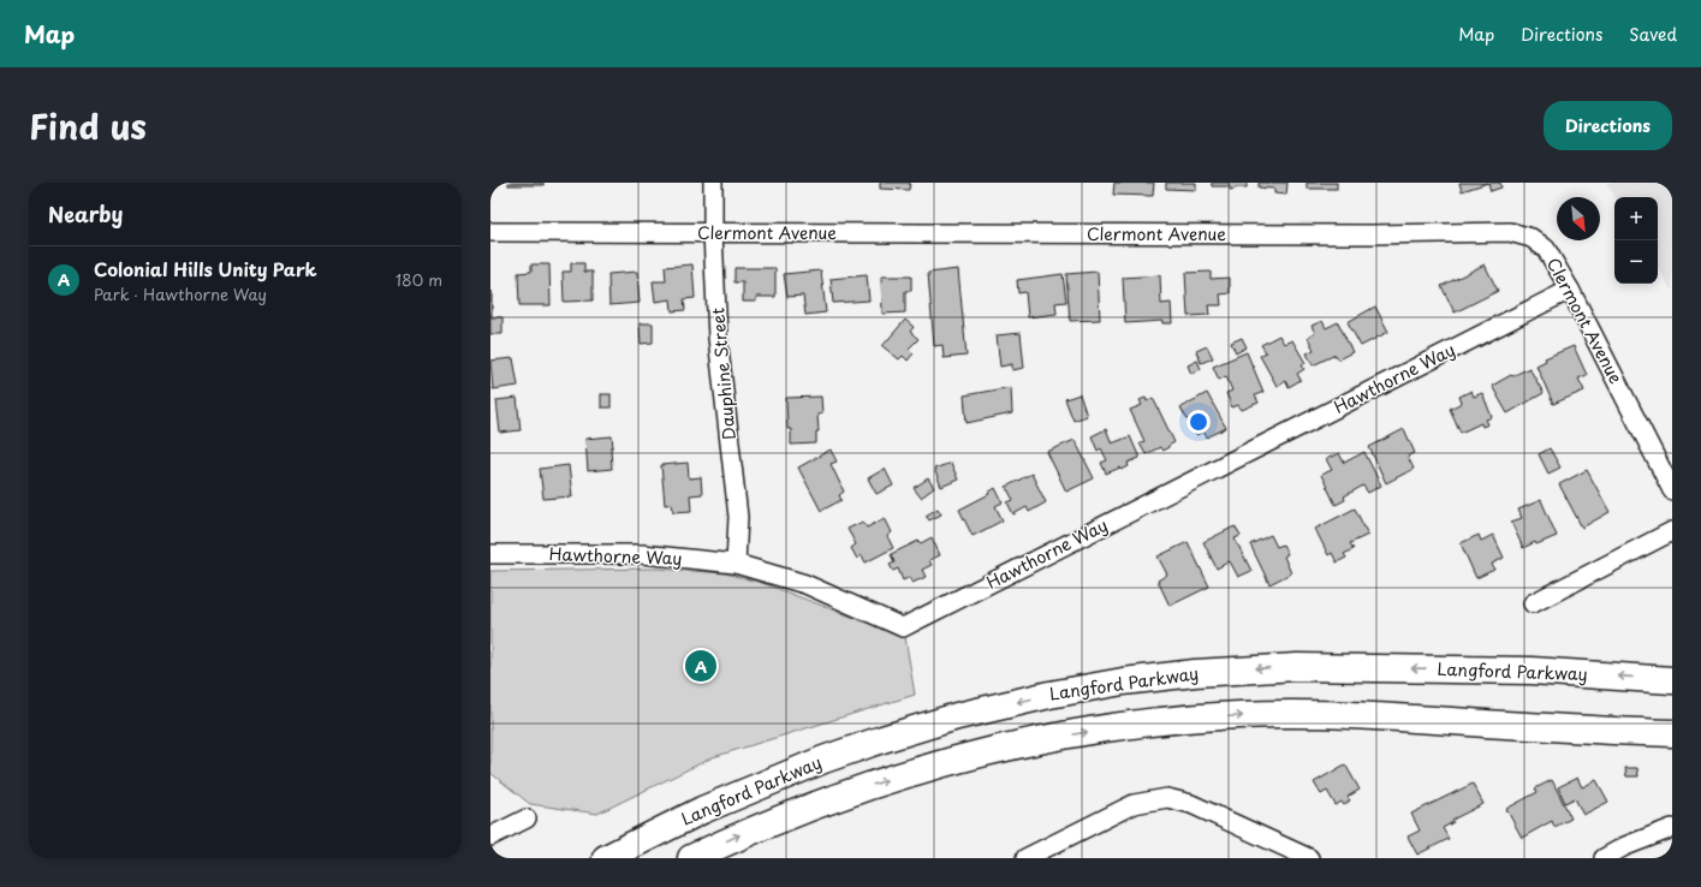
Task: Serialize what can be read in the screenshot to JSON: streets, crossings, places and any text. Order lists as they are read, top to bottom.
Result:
{
  "streets": {
    "highway": ["Langford Parkway"],
    "street": ["Clermont Avenue", "Dauphine Street", "Hawthorne Way"]
  },
  "crossings": [
    ["Clermont Avenue", "Dauphine Street"],
    ["Clermont Avenue", "Hawthorne Way"],
    ["Dauphine Street", "Hawthorne Way"]
  ],
  "north": "bottom right",
  "page": {
    "header": "Map",
    "nav": ["Map", "Directions", "Saved"],
    "title": "Find us",
    "buttons": "Directions",
    "heading": "Nearby",
    "map_buttons": ["+", "−"],
    "list": [
      {
        "mark": "A",
        "name": "Colonial Hills Unity Park",
        "note": "Park · Hawthorne Way",
        "value": "180 m"
      }
    ],
    "pins": "A"
  }
}
